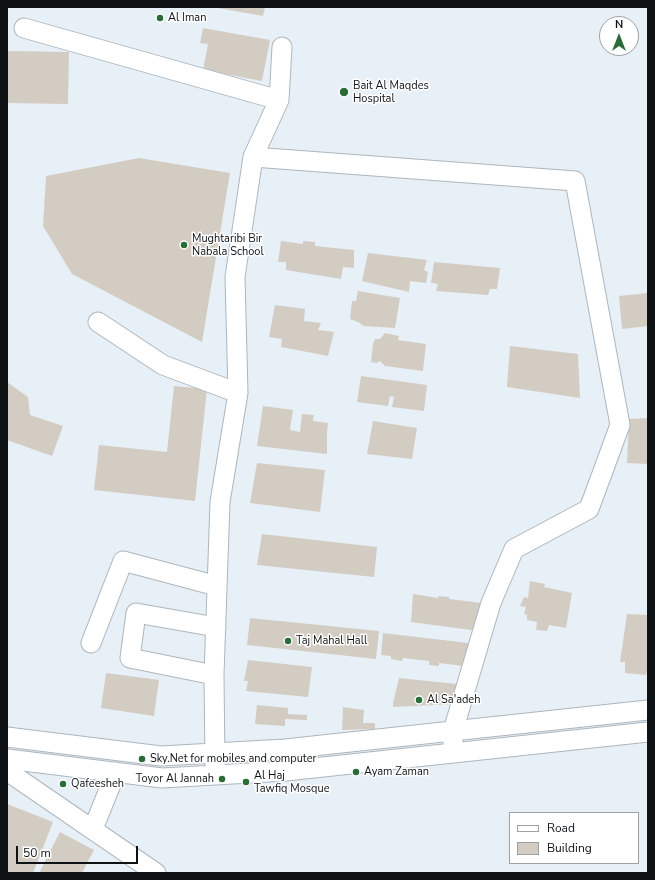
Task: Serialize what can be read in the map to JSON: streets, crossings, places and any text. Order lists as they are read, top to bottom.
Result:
{
  "places": [
    "Al Iman",
    "Bait Al Maqdes Hospital",
    "Mughtaribi Bir Nabala School",
    "Taj Mahal Hall",
    "Al Sa'adeh",
    "Sky.Net for mobiles and computer",
    "Ayam Zaman",
    "Toyor Al Jannah",
    "Al Haj Tawfiq Mosque",
    "Qafeesheh"
  ],
  "legend": ["Road", "Building"],
  "scale_bar": "50 m",
  "north": "top"
}
